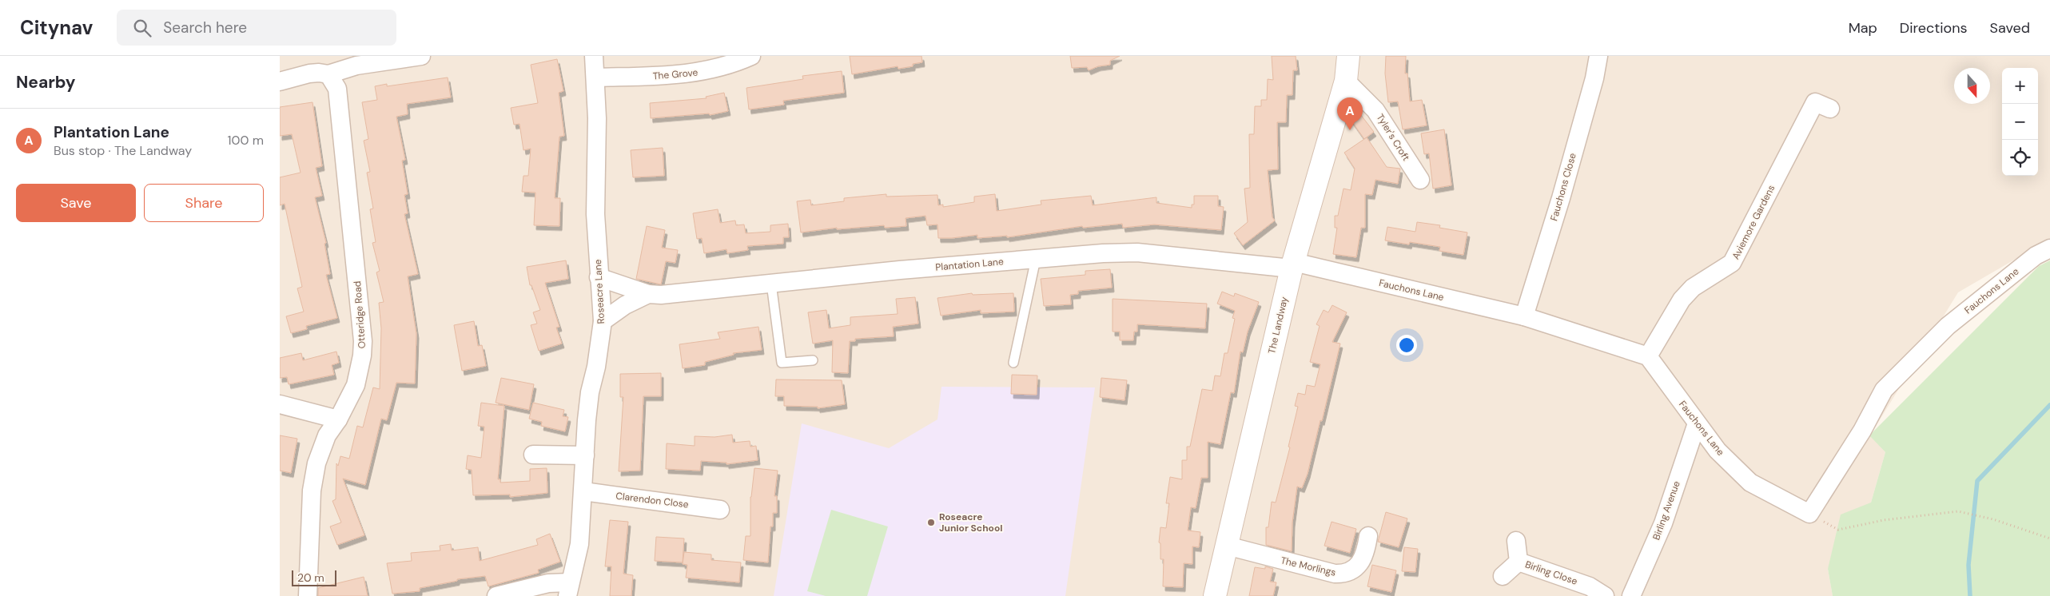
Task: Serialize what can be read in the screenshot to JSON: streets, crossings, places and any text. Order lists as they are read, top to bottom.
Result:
{
  "streets": {
    "street": [
      "The Grove",
      "Tyler's Croft",
      "Fauchons Close",
      "Aviemore Gardens",
      "Plantation Lane",
      "Fauchons Lane",
      "Roseacre Lane",
      "Otteridge Road",
      "The Landway",
      "Clarendon Close",
      "Birling Avenue",
      "The Morlings",
      "Birling Close"
    ]
  },
  "crossings": [
    ["The Grove", "Roseacre Lane"],
    ["Tyler's Croft", "The Landway"],
    ["Fauchons Close", "Fauchons Lane"],
    ["Aviemore Gardens", "Fauchons Lane"],
    ["Plantation Lane", "Fauchons Lane"],
    ["Plantation Lane", "Roseacre Lane"],
    ["Plantation Lane", "The Landway"],
    ["Fauchons Lane", "The Landway"],
    ["Fauchons Lane", "Birling Avenue"],
    ["Roseacre Lane", "Clarendon Close"],
    ["The Landway", "The Morlings"]
  ],
  "places": ["Roseacre Junior School"],
  "scale_bar": "20 m",
  "north": "bottom",
  "page": {
    "header": "Citynav",
    "search": "Search here",
    "nav": ["Map", "Directions", "Saved"],
    "heading": "Nearby",
    "map_buttons": ["+", "−"],
    "pins": "A",
    "list": [
      {
        "mark": "A",
        "name": "Plantation Lane",
        "note": "Bus stop · The Landway",
        "value": "100 m"
      }
    ],
    "buttons": ["Save", "Share"],
    "scale": "20 m"
  }
}
